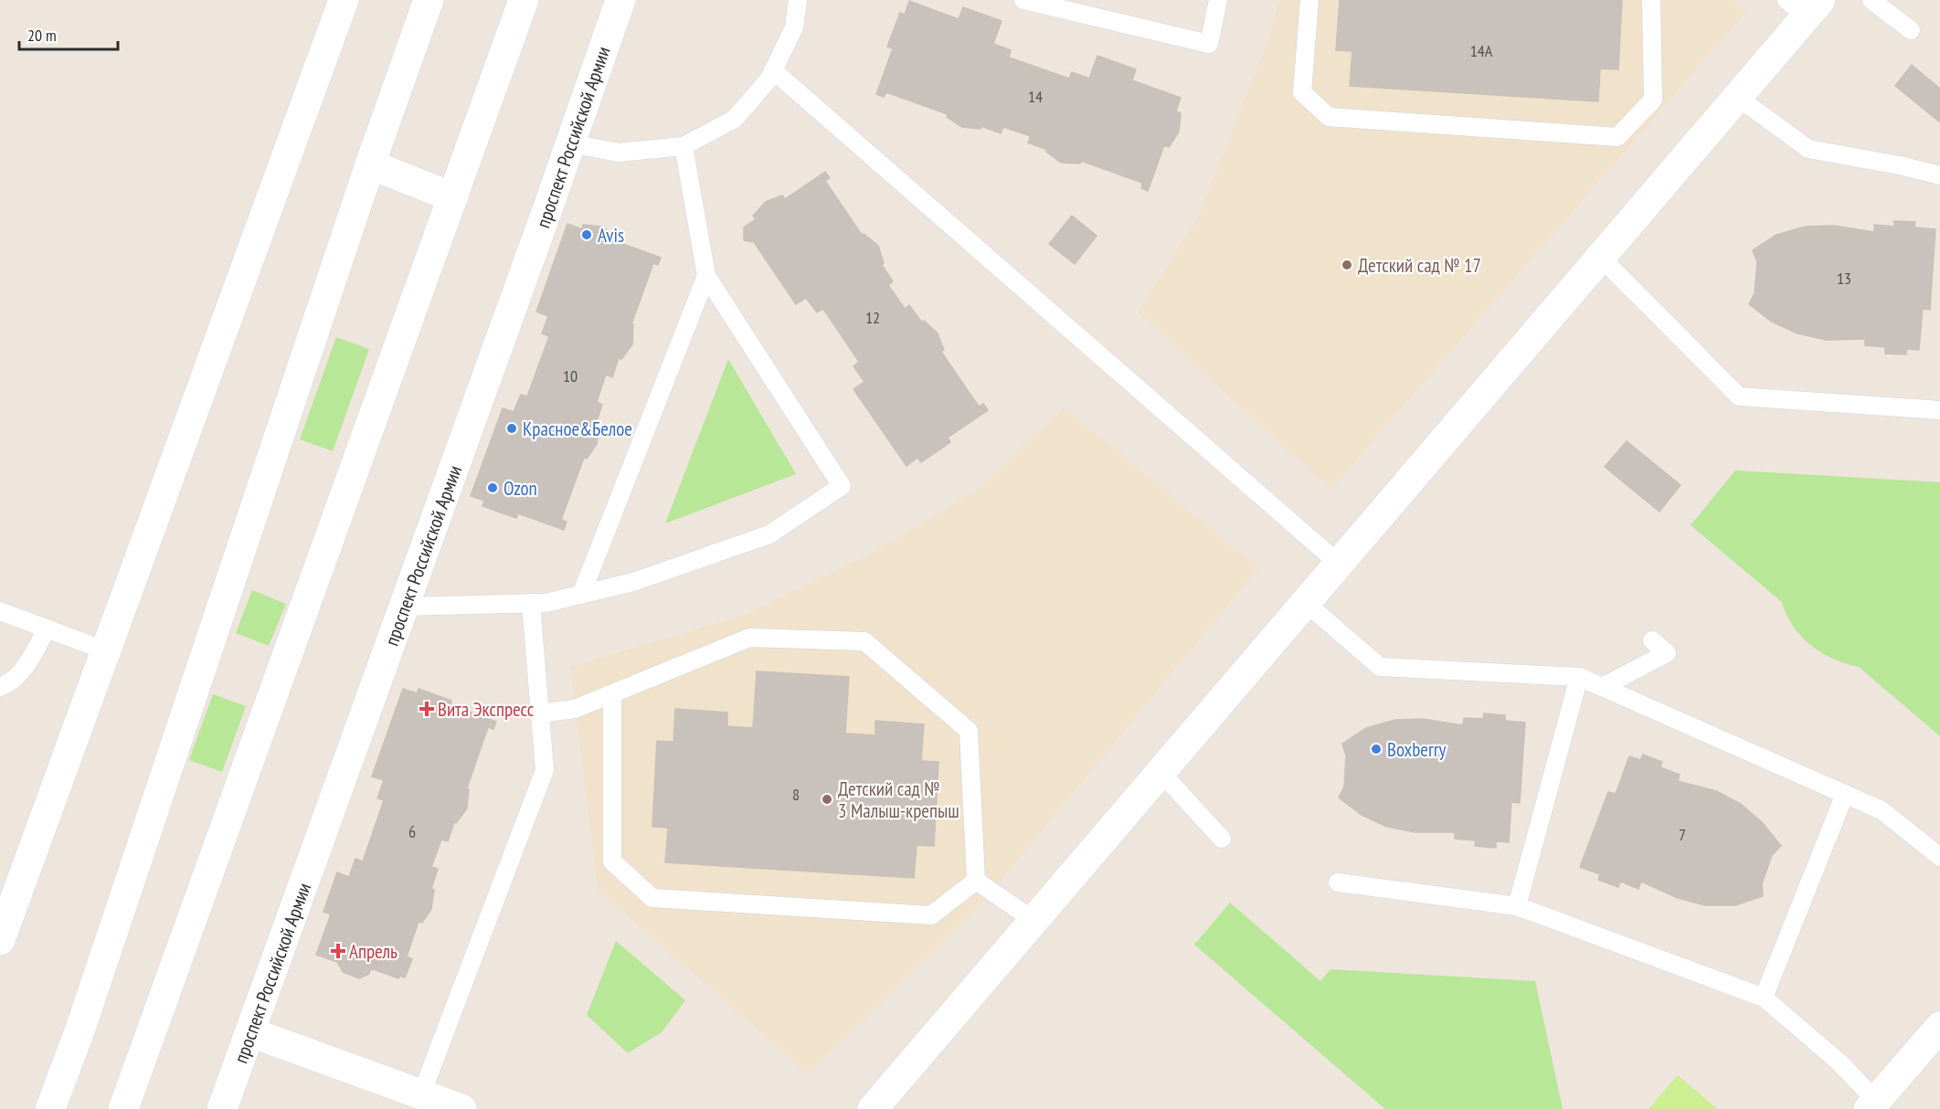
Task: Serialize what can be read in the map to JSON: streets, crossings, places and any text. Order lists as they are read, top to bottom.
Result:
{
  "streets": {
    "street": ["проспект Российской Армии"]
  },
  "places": {
    "other": [
      "Avis",
      "Детский сад № 17",
      "Красное&Белое",
      "Ozon",
      "Boxberry",
      "Детский сад № 3 Малыш-крепыш"
    ],
    "health": ["Вита Экспресс", "Апрель"]
  },
  "house_numbers": [
    "14А",
    "14",
    "13",
    "12",
    "10",
    "8",
    "6",
    "7"
  ],
  "scale_bar": "20 m"
}
